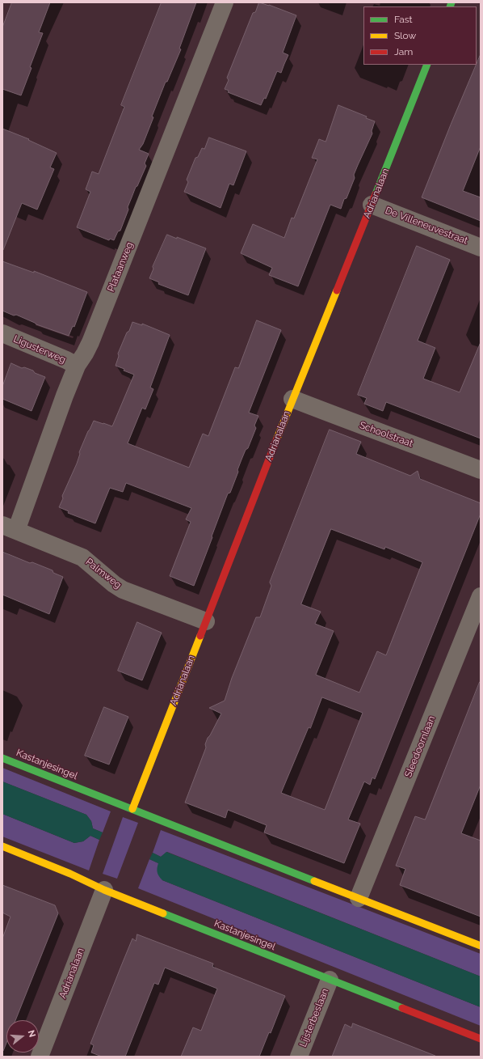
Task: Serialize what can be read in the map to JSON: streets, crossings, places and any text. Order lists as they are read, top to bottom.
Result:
{
  "streets": {
    "street": [
      "Adrianalaan",
      "De Villeneuvestraat",
      "Plataanweg",
      "Ligusterweg",
      "Schoolstraat",
      "Palmweg",
      "Sleedoornlaan",
      "Kastanjesingel",
      "Lijsterbeslaan"
    ]
  },
  "crossings": [
    ["Adrianalaan", "De Villeneuvestraat"],
    ["Adrianalaan", "Schoolstraat"],
    ["Adrianalaan", "Palmweg"],
    ["Adrianalaan", "Kastanjesingel"],
    ["Plataanweg", "Ligusterweg"],
    ["Plataanweg", "Palmweg"],
    ["Sleedoornlaan", "Kastanjesingel"],
    ["Kastanjesingel", "Lijsterbeslaan"]
  ],
  "legend": ["Fast", "Slow", "Jam"],
  "north": "right"
}
